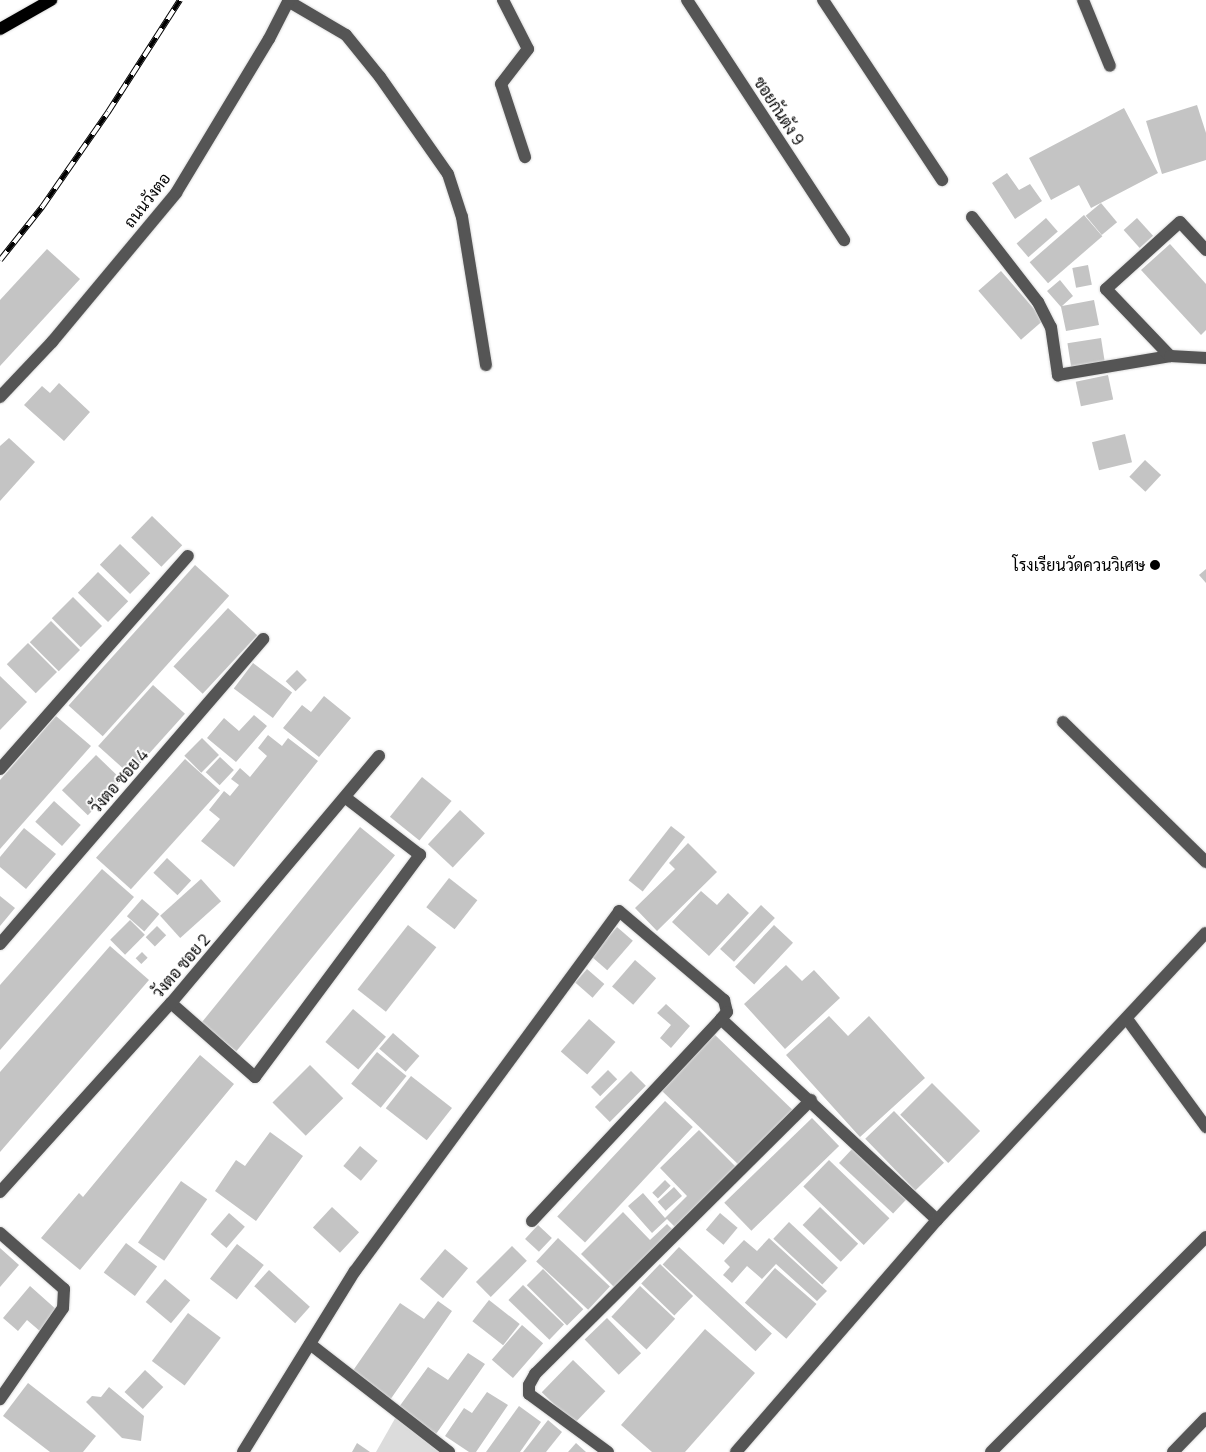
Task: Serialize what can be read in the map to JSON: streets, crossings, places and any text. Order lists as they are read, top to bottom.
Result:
{
  "streets": {
    "street": [
      "ซอยกันตัง 9",
      "ถนนวังตอ",
      "วังตอ ซอย 4",
      "วังตอ ซอย 2"
    ]
  },
  "places": ["โรงเรียนวัดควนวิเศษ"]
}
